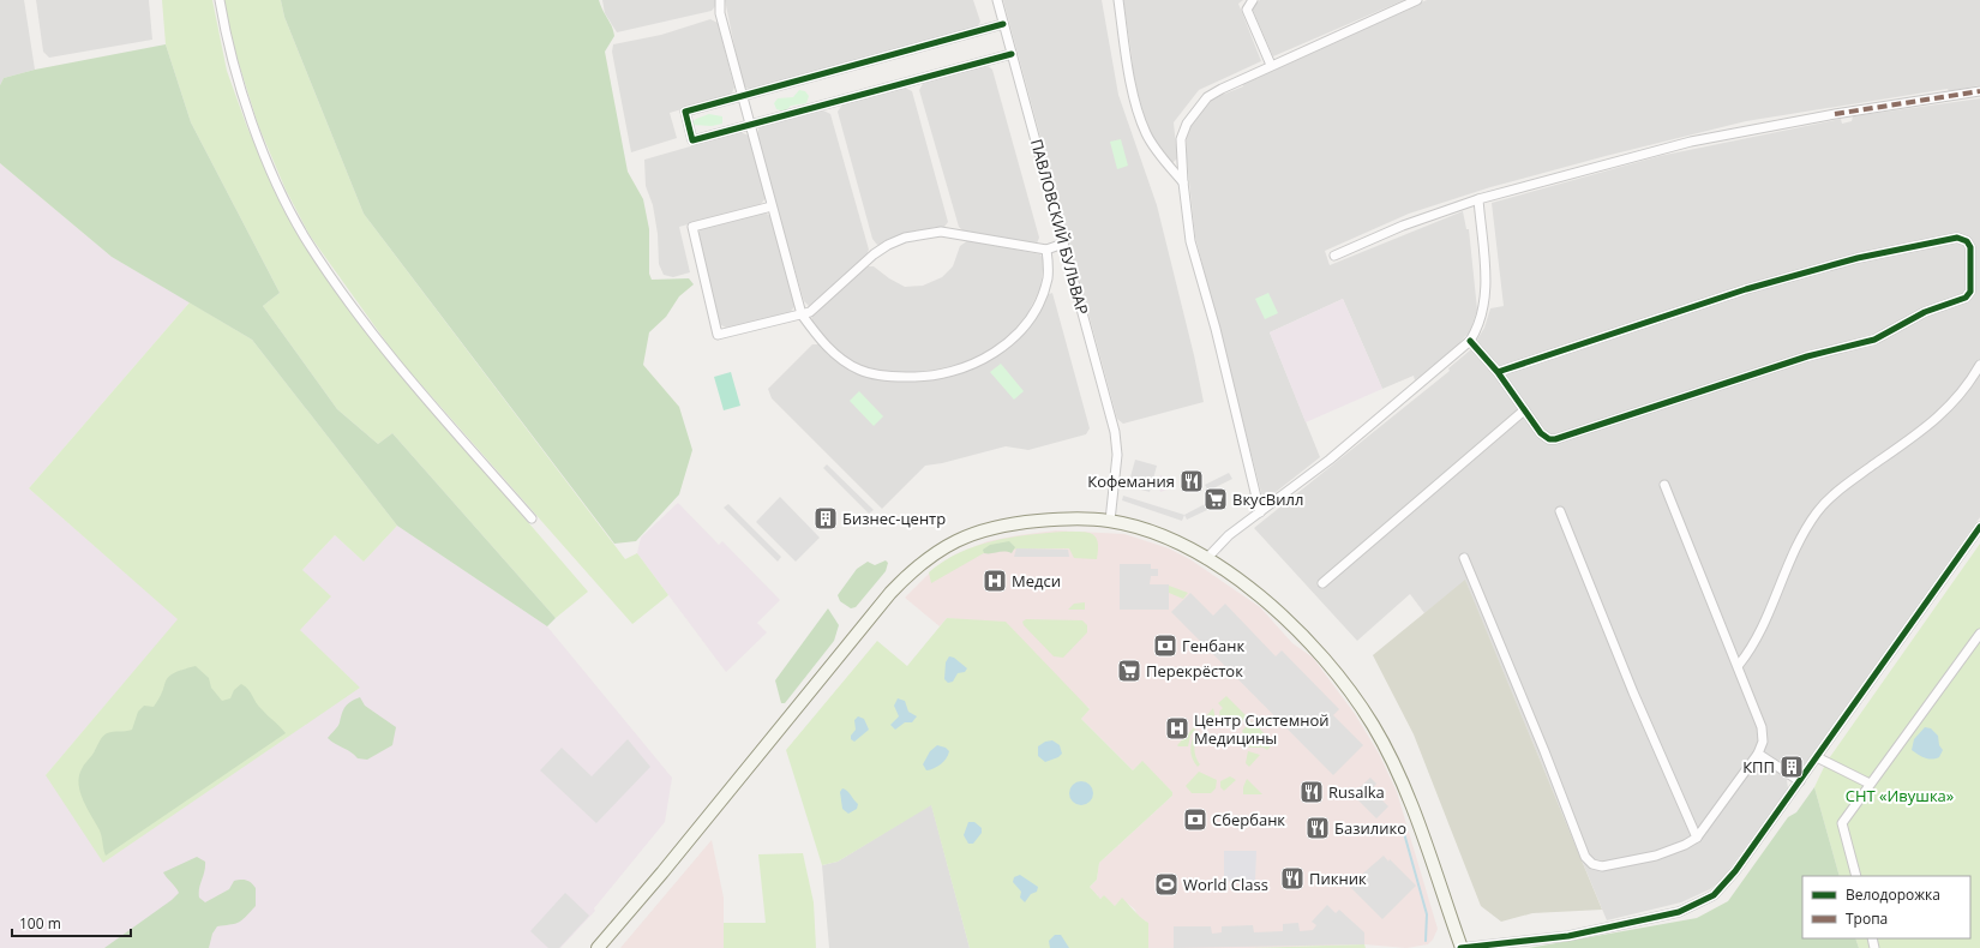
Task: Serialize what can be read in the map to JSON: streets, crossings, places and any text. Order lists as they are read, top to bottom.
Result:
{
  "streets": {
    "street": ["ПАВЛОВСКИЙ БУЛЬВАР"]
  },
  "parks": ["СНТ «Ивушка»"],
  "places": {
    "restaurant": [
      "Кофемания",
      "Rusalka",
      "Базилико",
      "Пикник"
    ],
    "supermarket": ["ВкусВилл", "Перекрёсток"],
    "building": ["Бизнес-центр", "КПП"],
    "hospital": ["Медси", "Центр Системной Медицины"],
    "bank": ["Генбанк", "Сбербанк"],
    "sports": ["World Class"]
  },
  "legend": ["Велодорожка", "Тропа"],
  "scale_bar": "100 m"
}
